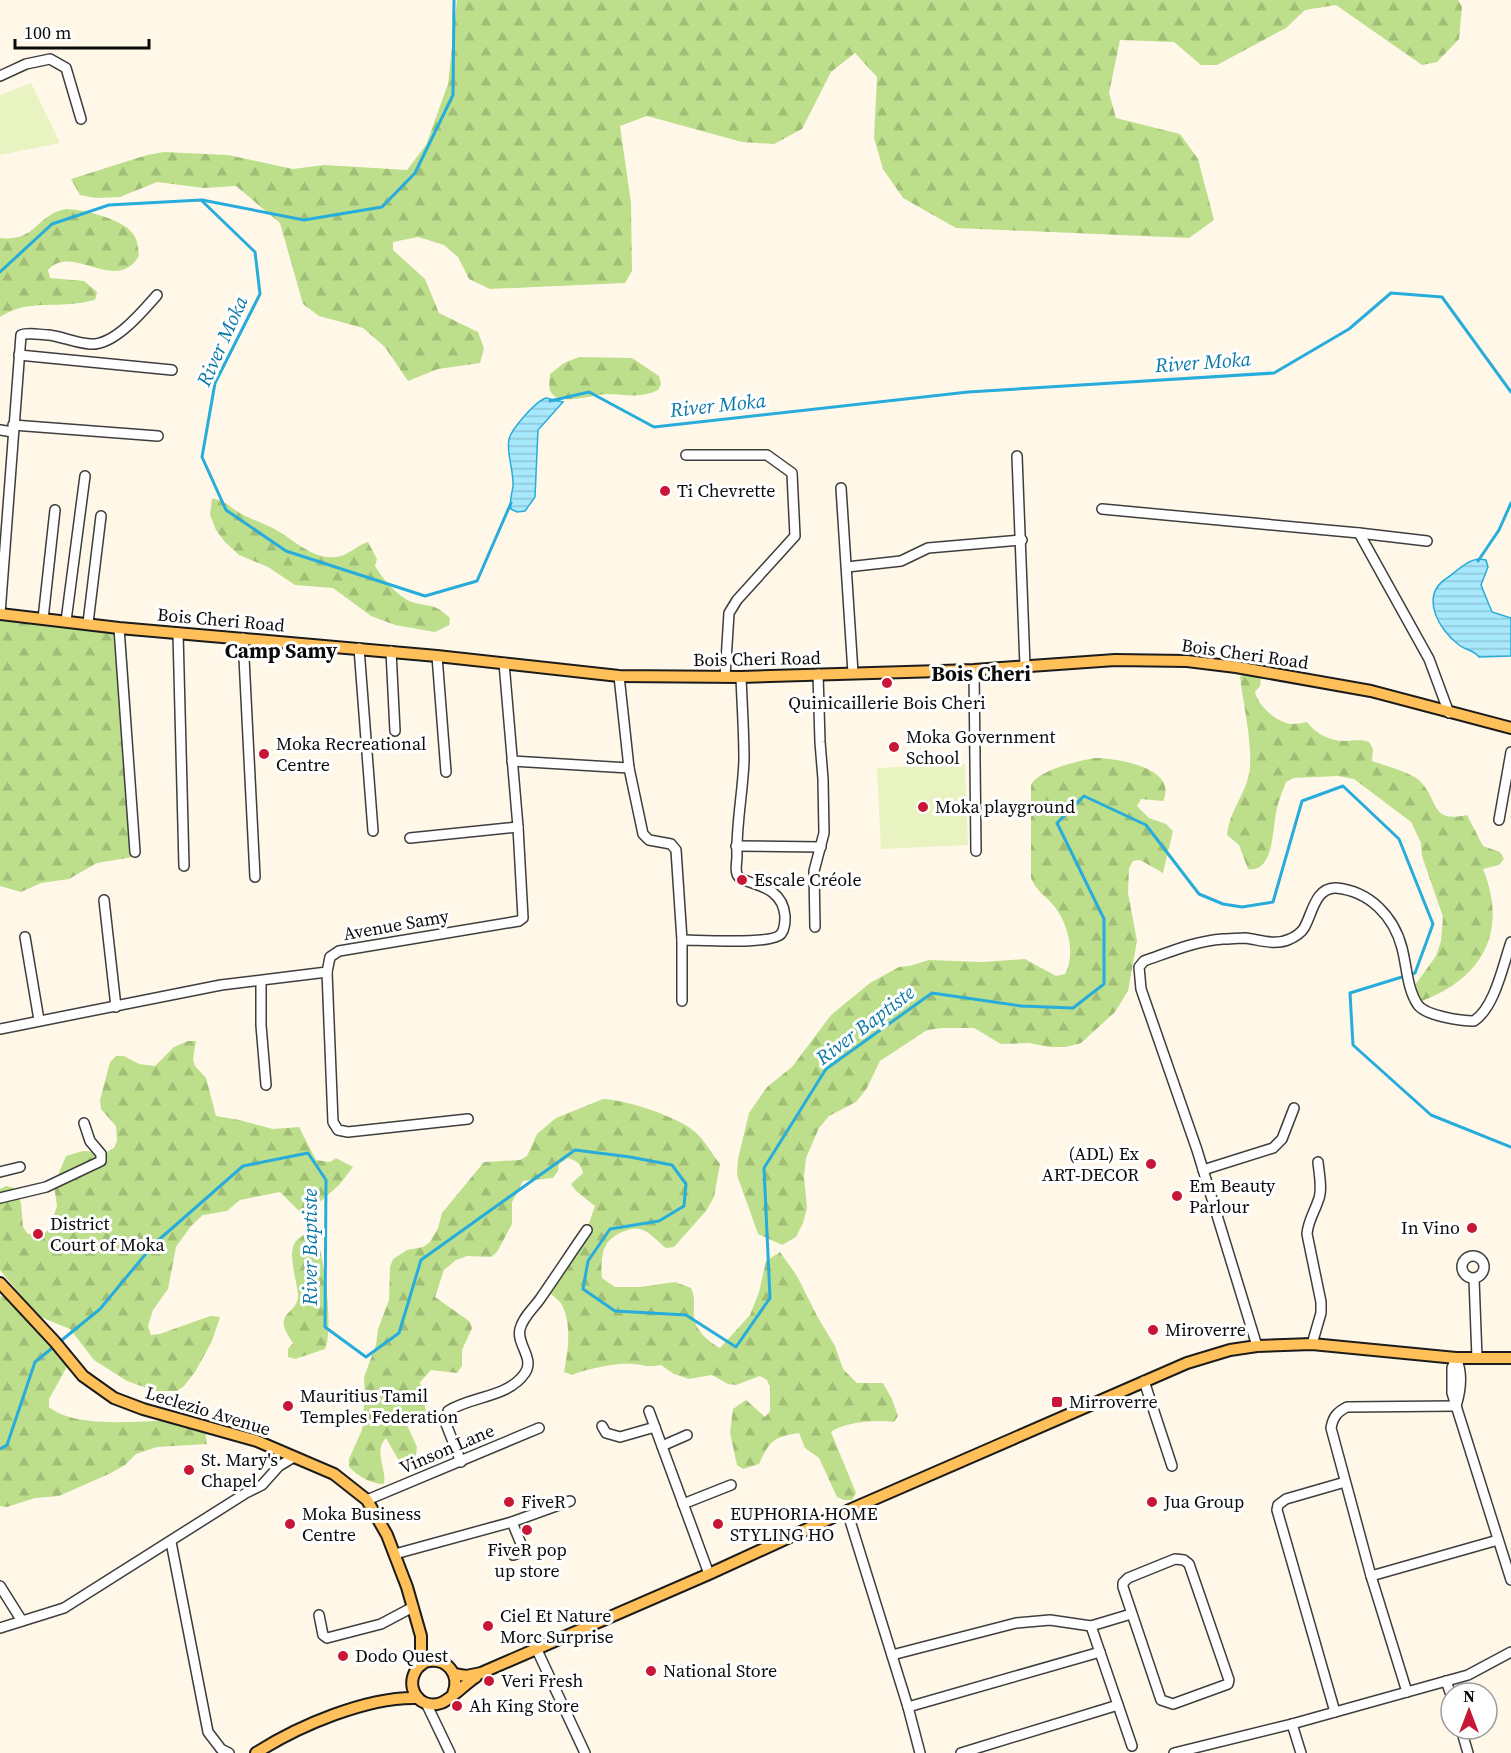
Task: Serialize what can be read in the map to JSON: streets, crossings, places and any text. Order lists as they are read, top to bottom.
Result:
{
  "streets": {
    "main road": ["Bois Cheri Road", "Leclezio Avenue"],
    "street": ["Avenue Samy", "Vinson Lane"]
  },
  "crossings": [
    ["Bois Cheri Road", "Avenue Samy"],
    ["Leclezio Avenue", "Vinson Lane"]
  ],
  "districts": ["Camp Samy", "Bois Cheri"],
  "water": ["River Moka", "River Baptiste"],
  "places": {
    "other": [
      "Ti Chevrette",
      "Quinicaillerie Bois Cheri",
      "Moka Government School",
      "Moka Recreational Centre",
      "Moka playground",
      "Escale Créole",
      "(ADL) Ex ART-DECOR",
      "Em Beauty Parlour",
      "In Vino",
      "District Court of Moka",
      "Miroverre",
      "Mauritius Tamil Temples Federation",
      "St. Mary's Chapel",
      "FiveR",
      "Jua Group",
      "Moka Business Centre",
      "EUPHORIA HOME STYLING HO",
      "FiveR pop up store",
      "Ciel Et Nature Morc Surprise",
      "Dodo Quest",
      "National Store",
      "Veri Fresh",
      "Ah King Store"
    ],
    "transit": ["Mirroverre"]
  },
  "scale_bar": "100 m",
  "north": "top"
}
